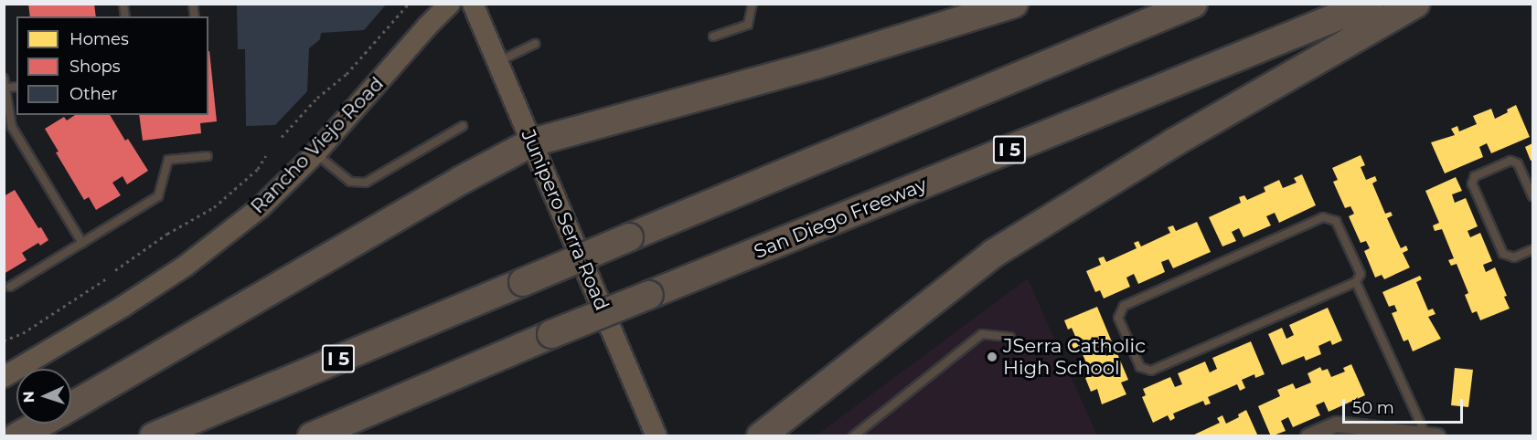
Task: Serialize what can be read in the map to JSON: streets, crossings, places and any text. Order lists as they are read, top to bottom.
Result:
{
  "streets": {
    "highway": ["I 5", "San Diego Freeway"],
    "main road": ["Rancho Viejo Road", "Junipero Serra Road"]
  },
  "places": ["JSerra Catholic High School"],
  "legend": ["Homes", "Shops", "Other"],
  "scale_bar": "50 m",
  "north": "left"
}
